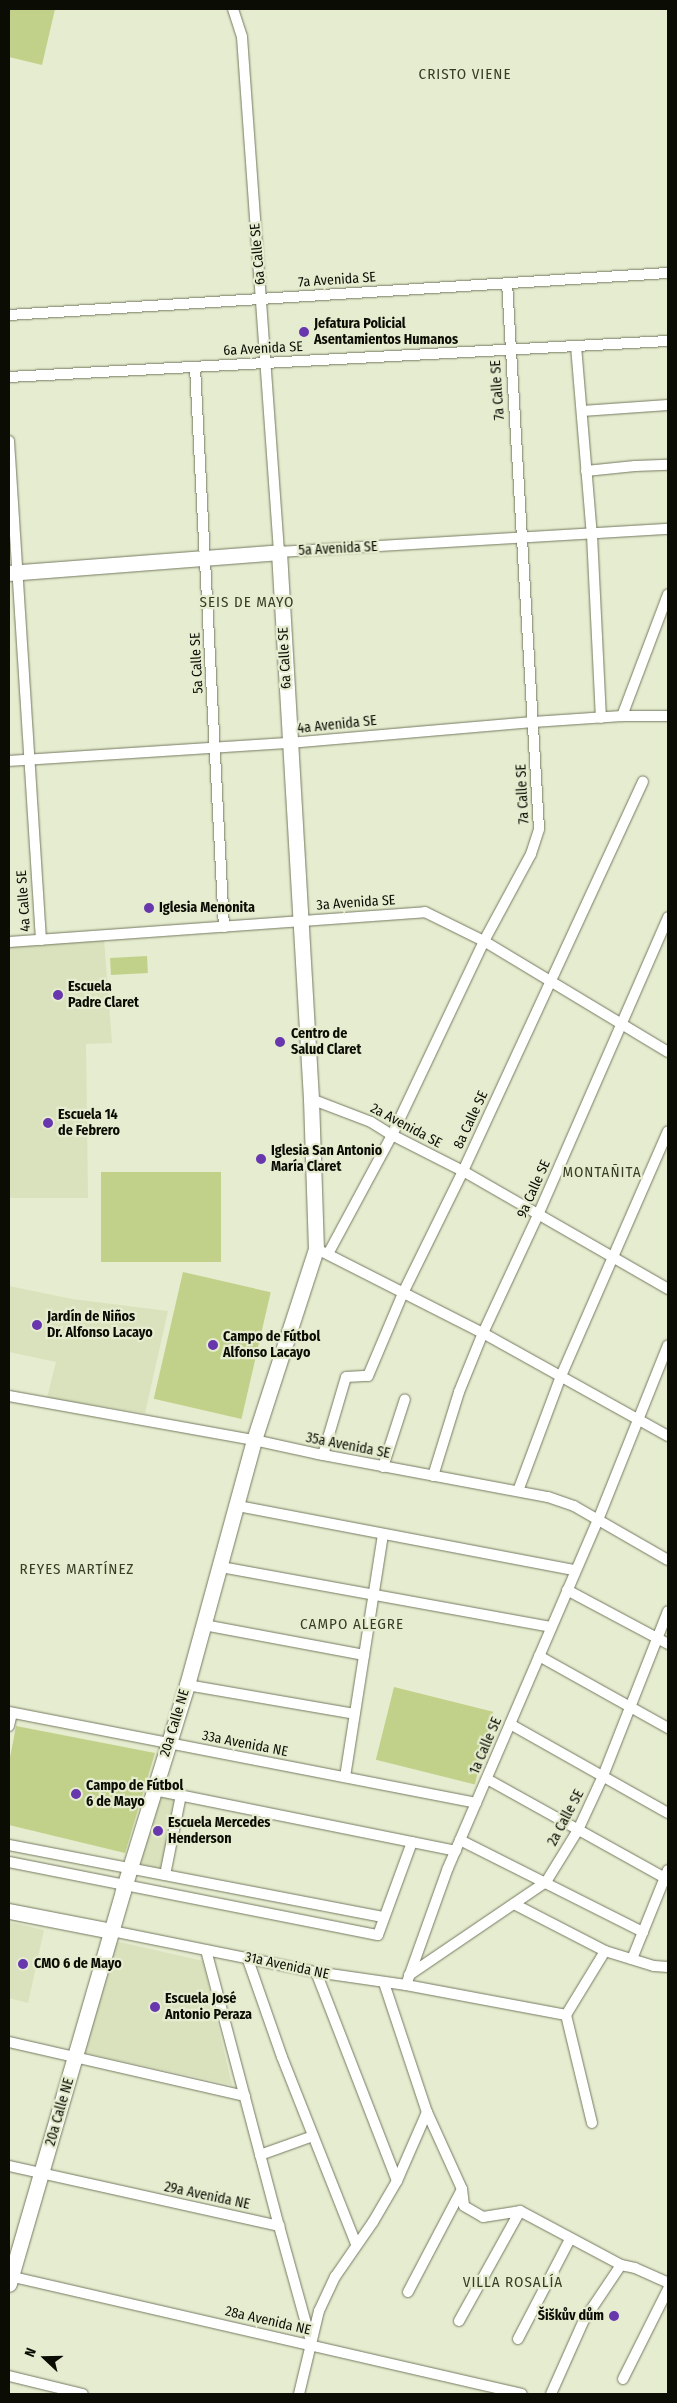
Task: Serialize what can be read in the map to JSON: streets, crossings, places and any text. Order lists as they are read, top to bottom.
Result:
{
  "streets": {
    "street": [
      "6a Calle SE",
      "7a Avenida SE",
      "6a Avenida SE",
      "7a Calle SE",
      "5a Avenida SE",
      "5a Calle SE",
      "4a Avenida SE",
      "4a Calle SE",
      "3a Avenida SE",
      "8a Calle SE",
      "2a Avenida SE",
      "9a Calle SE",
      "35a Avenida SE",
      "20a Calle NE",
      "33a Avenida NE",
      "1a Calle SE",
      "2a Calle SE",
      "31a Avenida NE",
      "29a Avenida NE",
      "28a Avenida NE"
    ]
  },
  "crossings": [
    ["6a Calle SE", "7a Avenida SE"],
    ["6a Calle SE", "6a Avenida SE"],
    ["6a Calle SE", "7a Calle SE"],
    ["6a Calle SE", "5a Avenida SE"],
    ["6a Calle SE", "4a Avenida SE"],
    ["6a Calle SE", "3a Avenida SE"],
    ["6a Calle SE", "2a Avenida SE"],
    ["6a Calle SE", "20a Calle NE"],
    ["7a Avenida SE", "7a Calle SE"],
    ["6a Avenida SE", "7a Calle SE"],
    ["6a Avenida SE", "5a Calle SE"],
    ["7a Calle SE", "5a Avenida SE"],
    ["7a Calle SE", "4a Avenida SE"],
    ["7a Calle SE", "3a Avenida SE"],
    ["7a Calle SE", "2a Avenida SE"],
    ["7a Calle SE", "20a Calle NE"],
    ["5a Avenida SE", "5a Calle SE"],
    ["5a Avenida SE", "4a Calle SE"],
    ["5a Calle SE", "4a Avenida SE"],
    ["5a Calle SE", "3a Avenida SE"],
    ["4a Avenida SE", "4a Calle SE"],
    ["4a Calle SE", "3a Avenida SE"],
    ["3a Avenida SE", "8a Calle SE"],
    ["3a Avenida SE", "9a Calle SE"],
    ["8a Calle SE", "2a Avenida SE"],
    ["8a Calle SE", "35a Avenida SE"],
    ["2a Avenida SE", "9a Calle SE"],
    ["9a Calle SE", "35a Avenida SE"],
    ["35a Avenida SE", "20a Calle NE"],
    ["35a Avenida SE", "1a Calle SE"],
    ["20a Calle NE", "33a Avenida NE"],
    ["20a Calle NE", "31a Avenida NE"],
    ["20a Calle NE", "29a Avenida NE"],
    ["20a Calle NE", "28a Avenida NE"],
    ["33a Avenida NE", "1a Calle SE"],
    ["1a Calle SE", "2a Calle SE"],
    ["1a Calle SE", "31a Avenida NE"],
    ["2a Calle SE", "31a Avenida NE"]
  ],
  "districts": [
    "CRISTO VIENE",
    "SEIS DE MAYO",
    "MONTAÑITA",
    "REYES MARTÍNEZ",
    "CAMPO ALEGRE",
    "VILLA ROSALÍA"
  ],
  "places": [
    "Jefatura Policial Asentamientos Humanos",
    "Iglesia Menonita",
    "Escuela Padre Claret",
    "Centro de Salud Claret",
    "Escuela 14 de Febrero",
    "Iglesia San Antonio María Claret",
    "Jardín de Niños Dr. Alfonso Lacayo",
    "Campo de Fútbol Alfonso Lacayo",
    "Campo de Fútbol 6 de Mayo",
    "Escuela Mercedes Henderson",
    "CMO 6 de Mayo",
    "Escuela José Antonio Peraza",
    "Šiškův dům"
  ],
  "north": "left"
}
